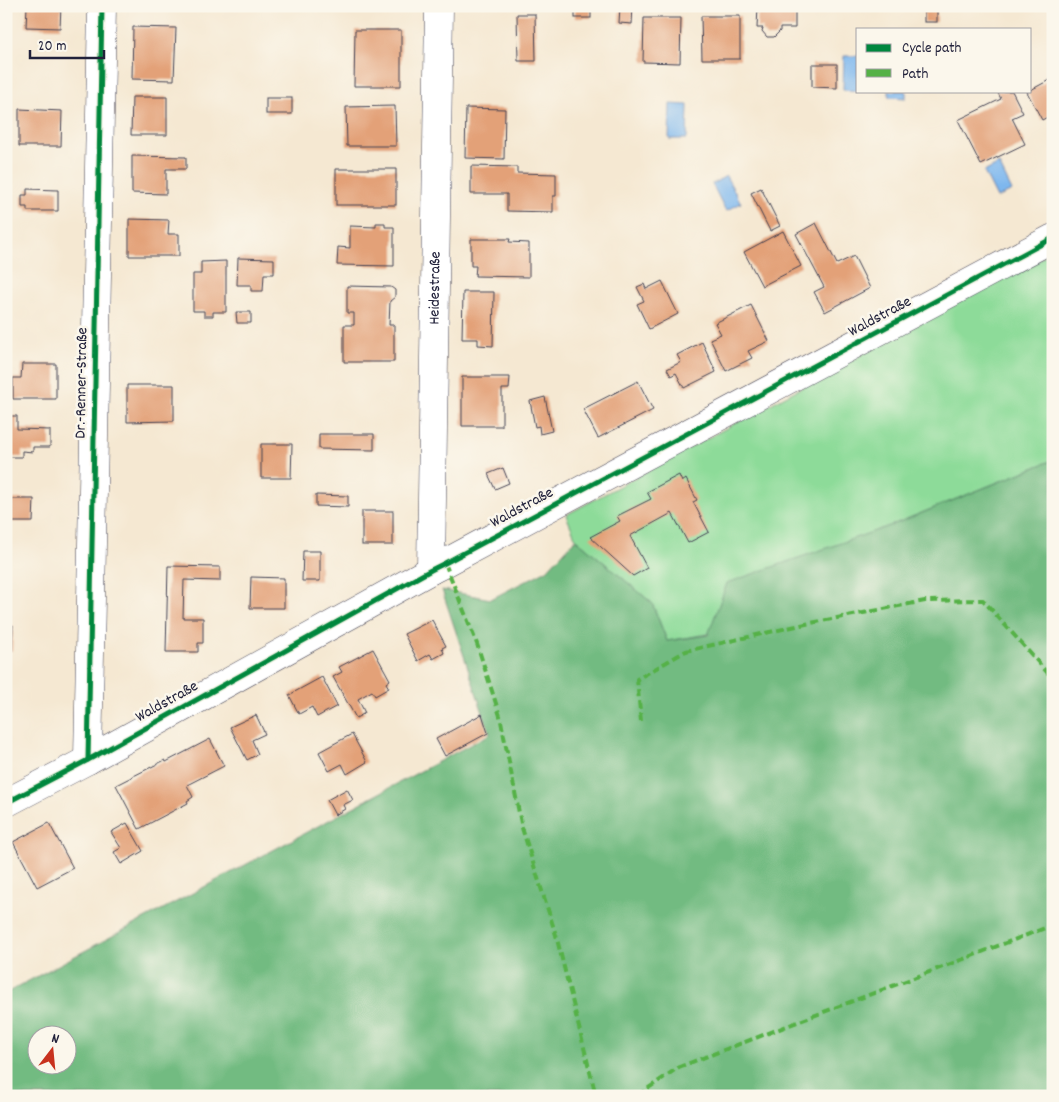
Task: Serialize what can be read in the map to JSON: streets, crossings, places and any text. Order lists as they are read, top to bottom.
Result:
{
  "streets": {
    "street": ["Heidestraße", "Waldstraße", "Dr.-Renner-Straße"]
  },
  "crossings": [
    ["Heidestraße", "Waldstraße"],
    ["Waldstraße", "Dr.-Renner-Straße"]
  ],
  "legend": ["Cycle path", "Path"],
  "scale_bar": "20 m",
  "north": "top"
}
